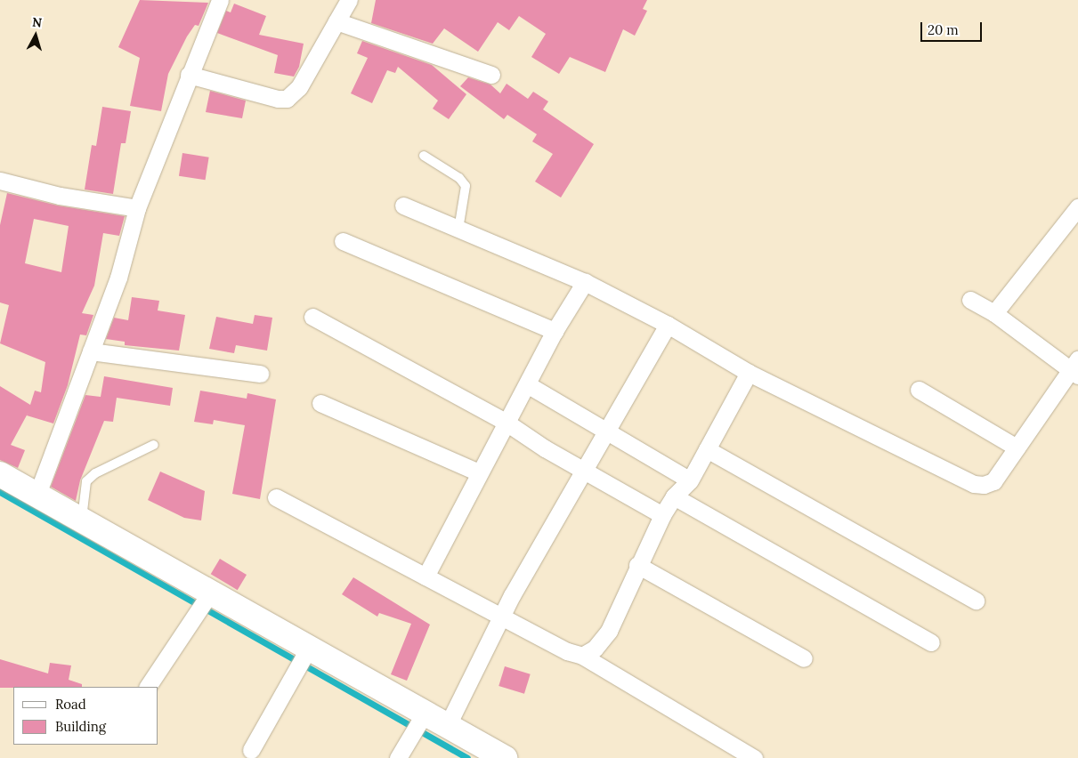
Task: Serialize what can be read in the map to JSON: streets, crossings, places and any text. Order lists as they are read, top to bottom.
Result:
{
  "legend": ["Road", "Building"],
  "scale_bar": "20 m",
  "north": "top"
}
